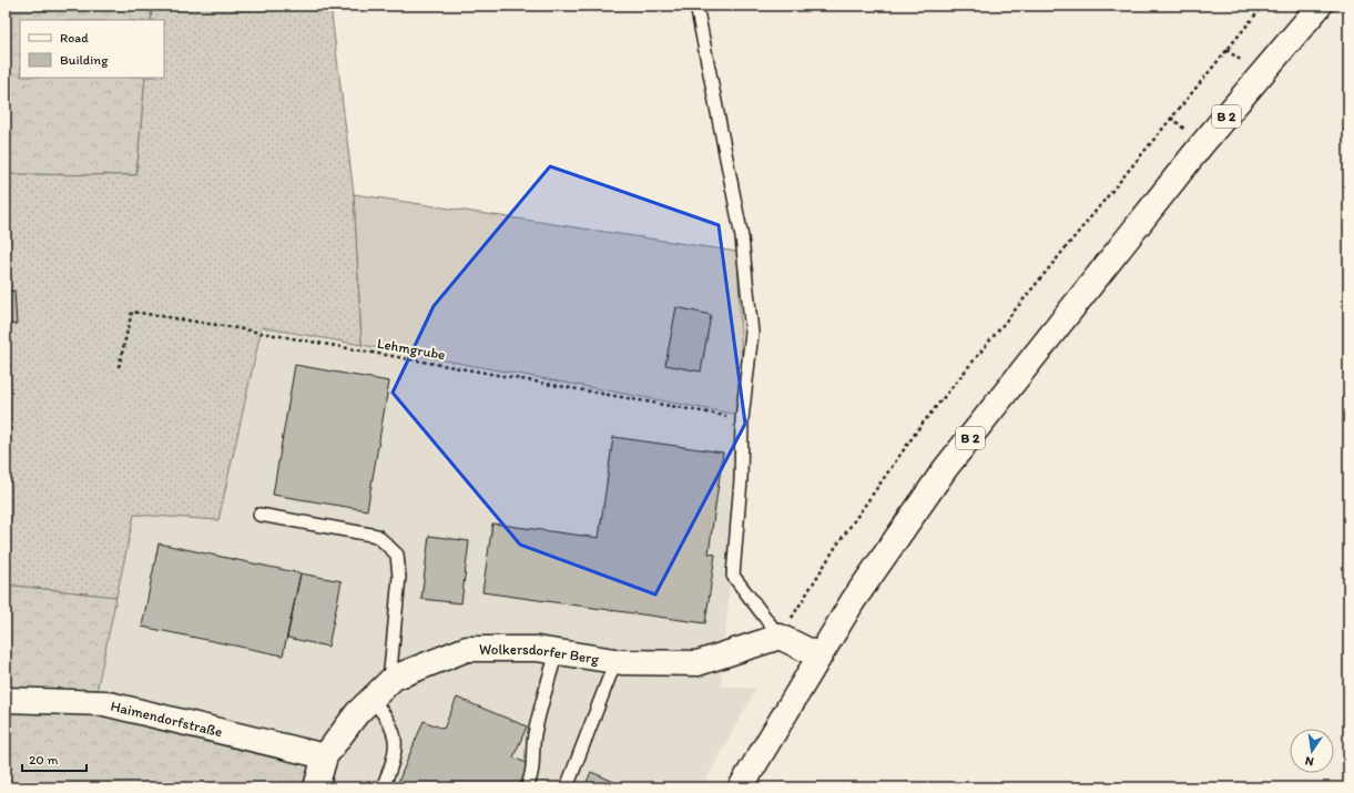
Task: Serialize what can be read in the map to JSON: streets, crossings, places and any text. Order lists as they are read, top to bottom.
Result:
{
  "streets": {
    "main road": ["B 2", "Wolkersdorfer Berg", "Haimendorfstraße"],
    "path": ["Lehmgrube"]
  },
  "crossings": [
    ["Wolkersdorfer Berg", "Haimendorfstraße"]
  ],
  "legend": ["Road", "Building"],
  "scale_bar": "20 m",
  "north": "bottom"
}
